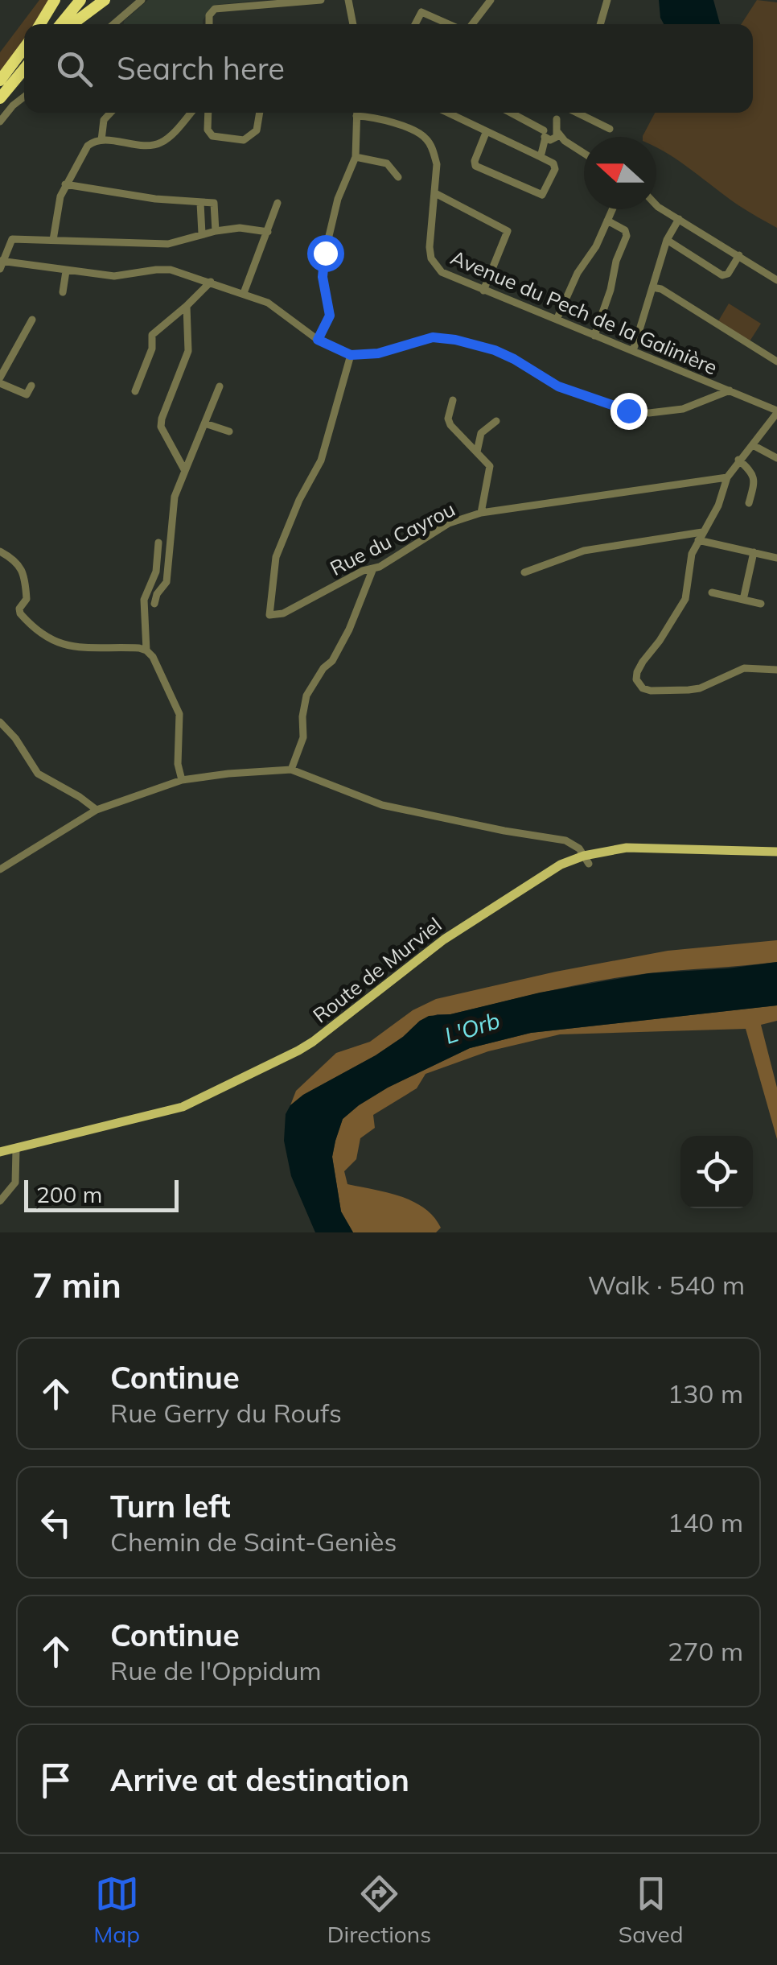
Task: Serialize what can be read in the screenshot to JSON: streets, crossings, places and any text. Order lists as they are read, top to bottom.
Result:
{
  "streets": {
    "main road": ["Route de Murviel"],
    "street": ["Avenue du Pech de la Galinière", "Rue du Cayrou"]
  },
  "water": ["L'Orb"],
  "scale_bar": "200 m",
  "north": "left",
  "page": {
    "search": "Search here",
    "scale": "200 m",
    "heading": ["7 min", "Walk · 540 m"],
    "list": [
      ["Continue", "Rue Gerry du Roufs", "130 m"],
      ["Turn left", "Chemin de Saint-Geniès", "140 m"],
      ["Continue", "Rue de l'Oppidum", "270 m"],
      "Arrive at destination"
    ],
    "nav": ["Map", "Directions", "Saved"]
  }
}
